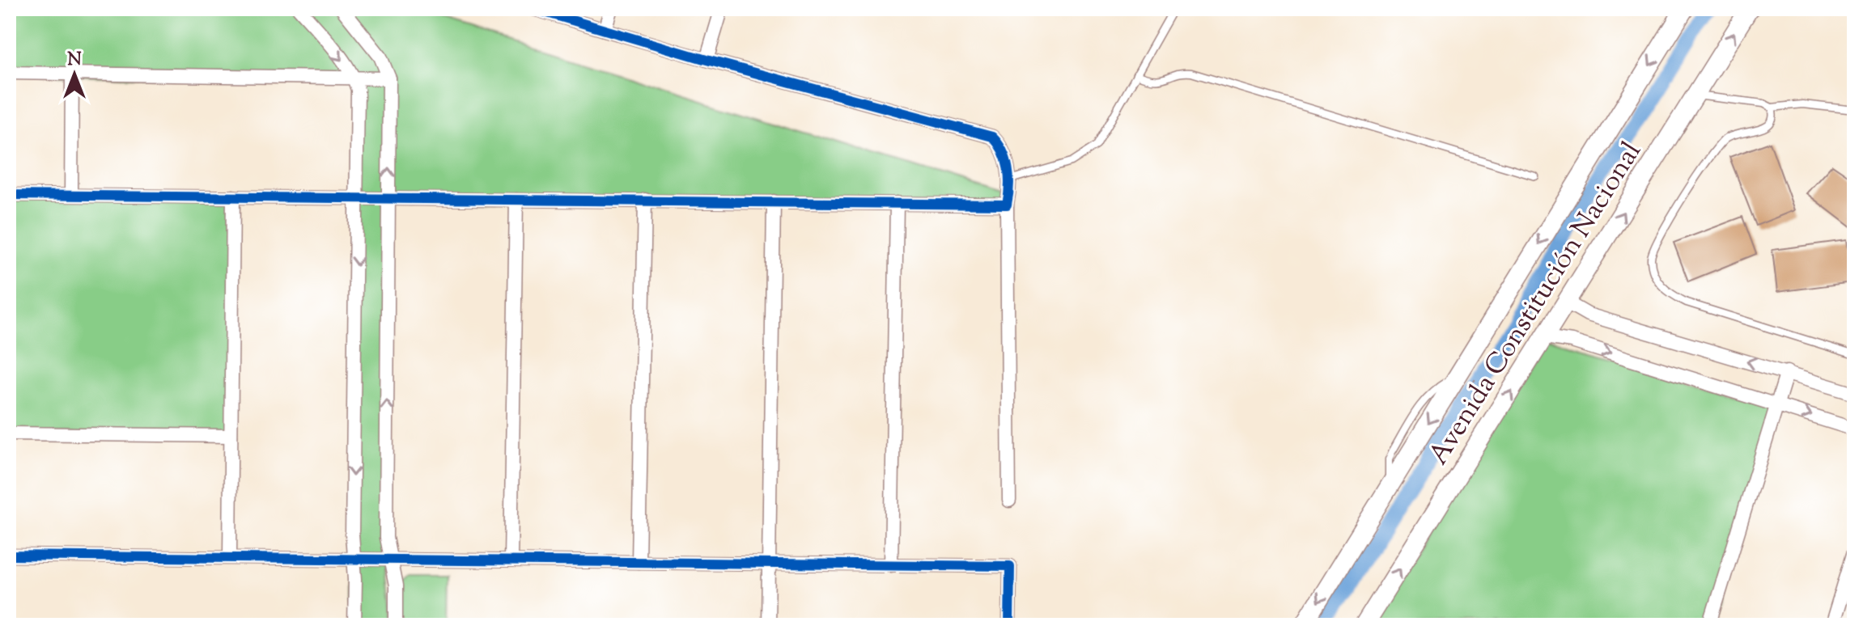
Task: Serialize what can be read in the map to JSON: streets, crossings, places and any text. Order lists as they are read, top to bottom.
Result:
{
  "streets": {
    "main road": ["Avenida Constitución Nacional"]
  },
  "north": "top"
}
